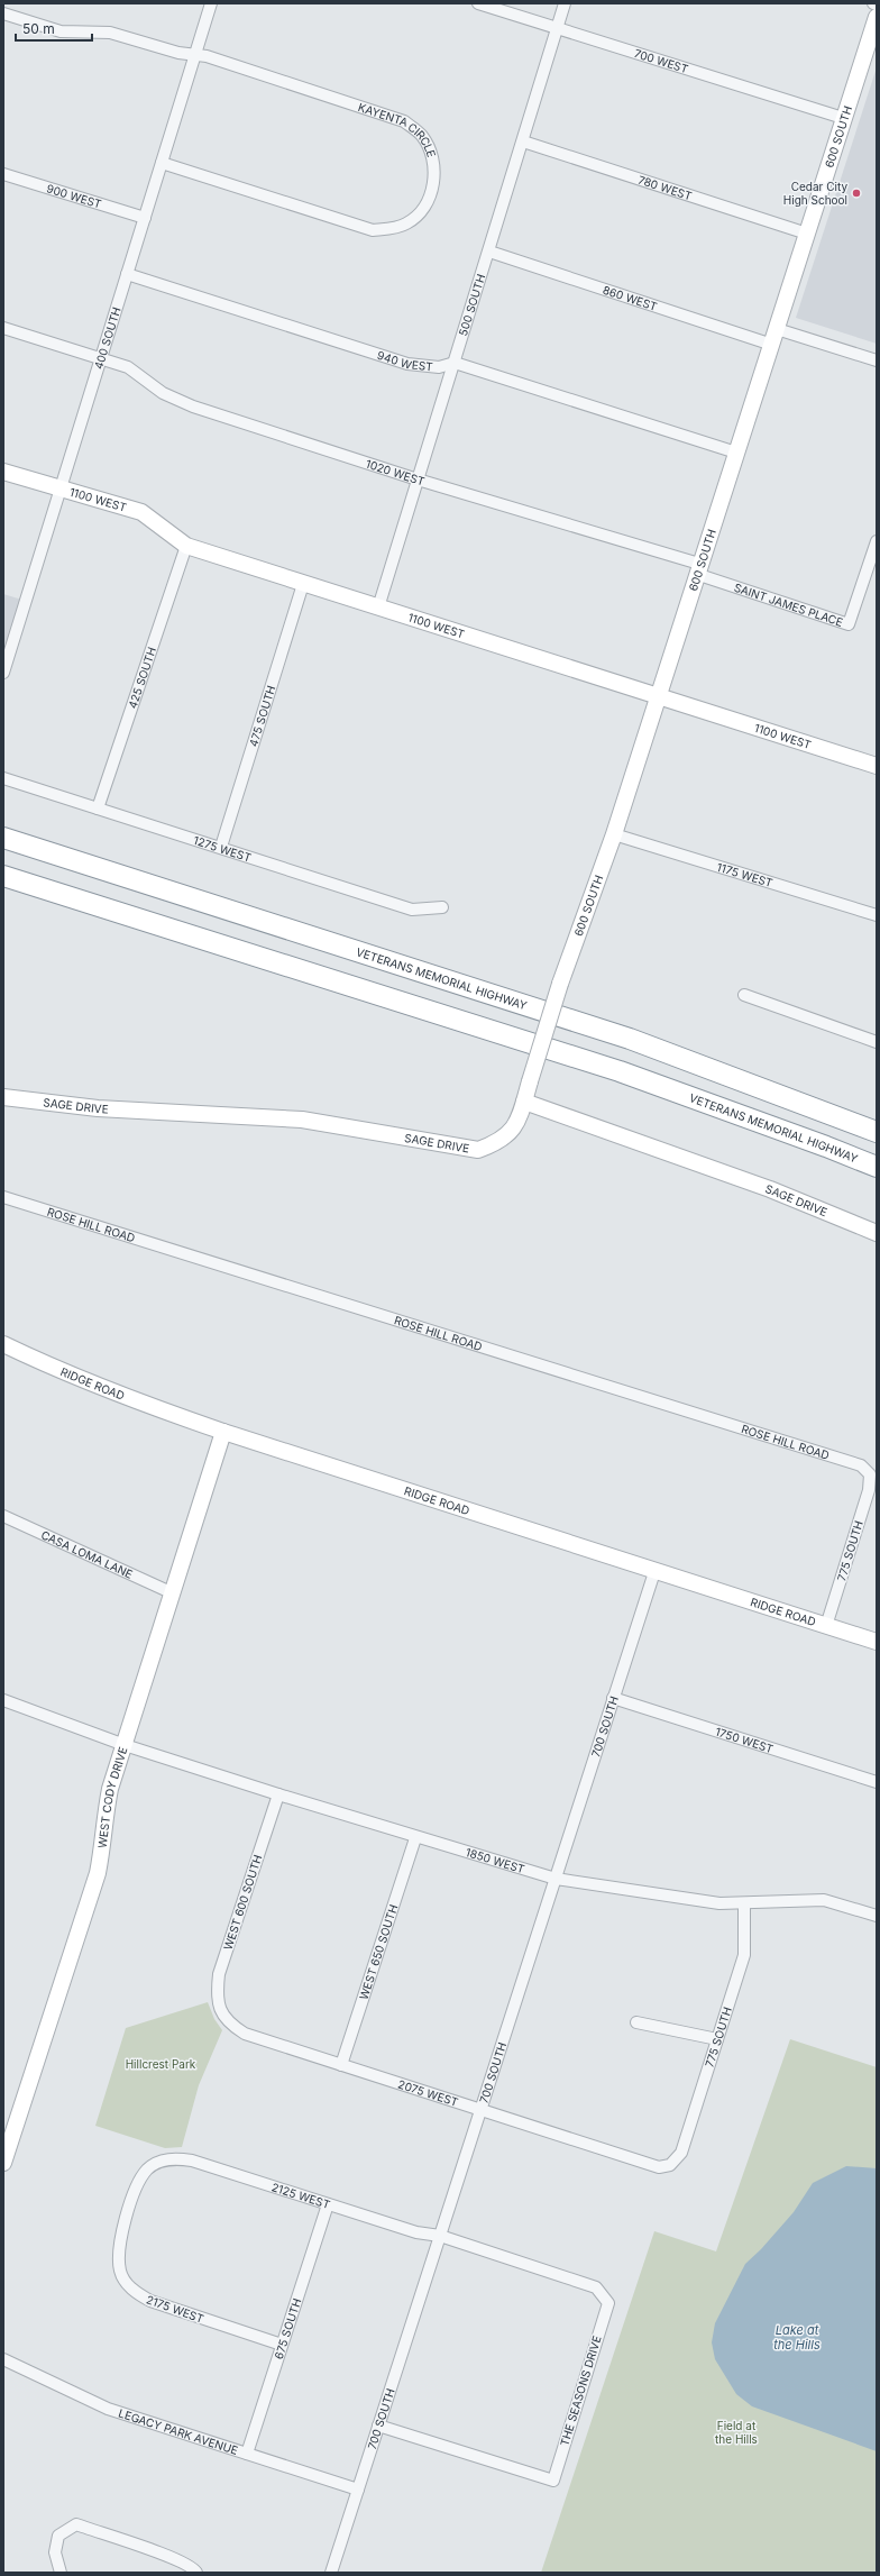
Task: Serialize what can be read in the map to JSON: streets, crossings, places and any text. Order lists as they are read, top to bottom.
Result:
{
  "streets": {
    "highway": ["VETERANS MEMORIAL HIGHWAY"],
    "street": [
      "700 WEST",
      "KAYENTA CIRCLE",
      "600 SOUTH",
      "780 WEST",
      "900 WEST",
      "860 WEST",
      "500 SOUTH",
      "400 SOUTH",
      "940 WEST",
      "1020 WEST",
      "1100 WEST",
      "SAINT JAMES PLACE",
      "425 SOUTH",
      "475 SOUTH",
      "1275 WEST",
      "1175 WEST",
      "SAGE DRIVE",
      "ROSE HILL ROAD",
      "RIDGE ROAD",
      "775 SOUTH",
      "CASA LOMA LANE",
      "700 SOUTH",
      "1750 WEST",
      "WEST CODY DRIVE",
      "1850 WEST",
      "WEST 600 SOUTH",
      "WEST 650 SOUTH",
      "2075 WEST",
      "2125 WEST",
      "2175 WEST",
      "675 SOUTH",
      "THE SEASONS DRIVE",
      "LEGACY PARK AVENUE"
    ]
  },
  "crossings": [
    ["700 WEST", "600 SOUTH"],
    ["700 WEST", "500 SOUTH"],
    ["KAYENTA CIRCLE", "400 SOUTH"],
    ["600 SOUTH", "780 WEST"],
    ["600 SOUTH", "860 WEST"],
    ["600 SOUTH", "940 WEST"],
    ["600 SOUTH", "1020 WEST"],
    ["600 SOUTH", "1100 WEST"],
    ["600 SOUTH", "SAINT JAMES PLACE"],
    ["600 SOUTH", "1175 WEST"],
    ["600 SOUTH", "SAGE DRIVE"],
    ["780 WEST", "500 SOUTH"],
    ["900 WEST", "400 SOUTH"],
    ["860 WEST", "500 SOUTH"],
    ["500 SOUTH", "940 WEST"],
    ["500 SOUTH", "1020 WEST"],
    ["500 SOUTH", "1100 WEST"],
    ["400 SOUTH", "940 WEST"],
    ["400 SOUTH", "1020 WEST"],
    ["400 SOUTH", "1100 WEST"],
    ["1020 WEST", "SAINT JAMES PLACE"],
    ["1100 WEST", "425 SOUTH"],
    ["1100 WEST", "475 SOUTH"],
    ["425 SOUTH", "1275 WEST"],
    ["475 SOUTH", "1275 WEST"],
    ["ROSE HILL ROAD", "775 SOUTH"],
    ["RIDGE ROAD", "775 SOUTH"],
    ["RIDGE ROAD", "700 SOUTH"],
    ["RIDGE ROAD", "WEST CODY DRIVE"],
    ["775 SOUTH", "1850 WEST"],
    ["775 SOUTH", "2075 WEST"],
    ["CASA LOMA LANE", "WEST CODY DRIVE"],
    ["700 SOUTH", "1750 WEST"],
    ["700 SOUTH", "1850 WEST"],
    ["700 SOUTH", "2075 WEST"],
    ["700 SOUTH", "2125 WEST"],
    ["700 SOUTH", "THE SEASONS DRIVE"],
    ["700 SOUTH", "LEGACY PARK AVENUE"],
    ["WEST CODY DRIVE", "1850 WEST"],
    ["1850 WEST", "WEST 600 SOUTH"],
    ["1850 WEST", "WEST 650 SOUTH"],
    ["WEST 600 SOUTH", "2075 WEST"],
    ["WEST 650 SOUTH", "2075 WEST"],
    ["2125 WEST", "2175 WEST"],
    ["2125 WEST", "675 SOUTH"],
    ["2125 WEST", "THE SEASONS DRIVE"],
    ["2175 WEST", "675 SOUTH"],
    ["675 SOUTH", "LEGACY PARK AVENUE"]
  ],
  "water": ["Lake at the Hills"],
  "parks": ["Hillcrest Park", "Field at the Hills"],
  "places": ["Cedar City High School"],
  "scale_bar": "50 m"
}
